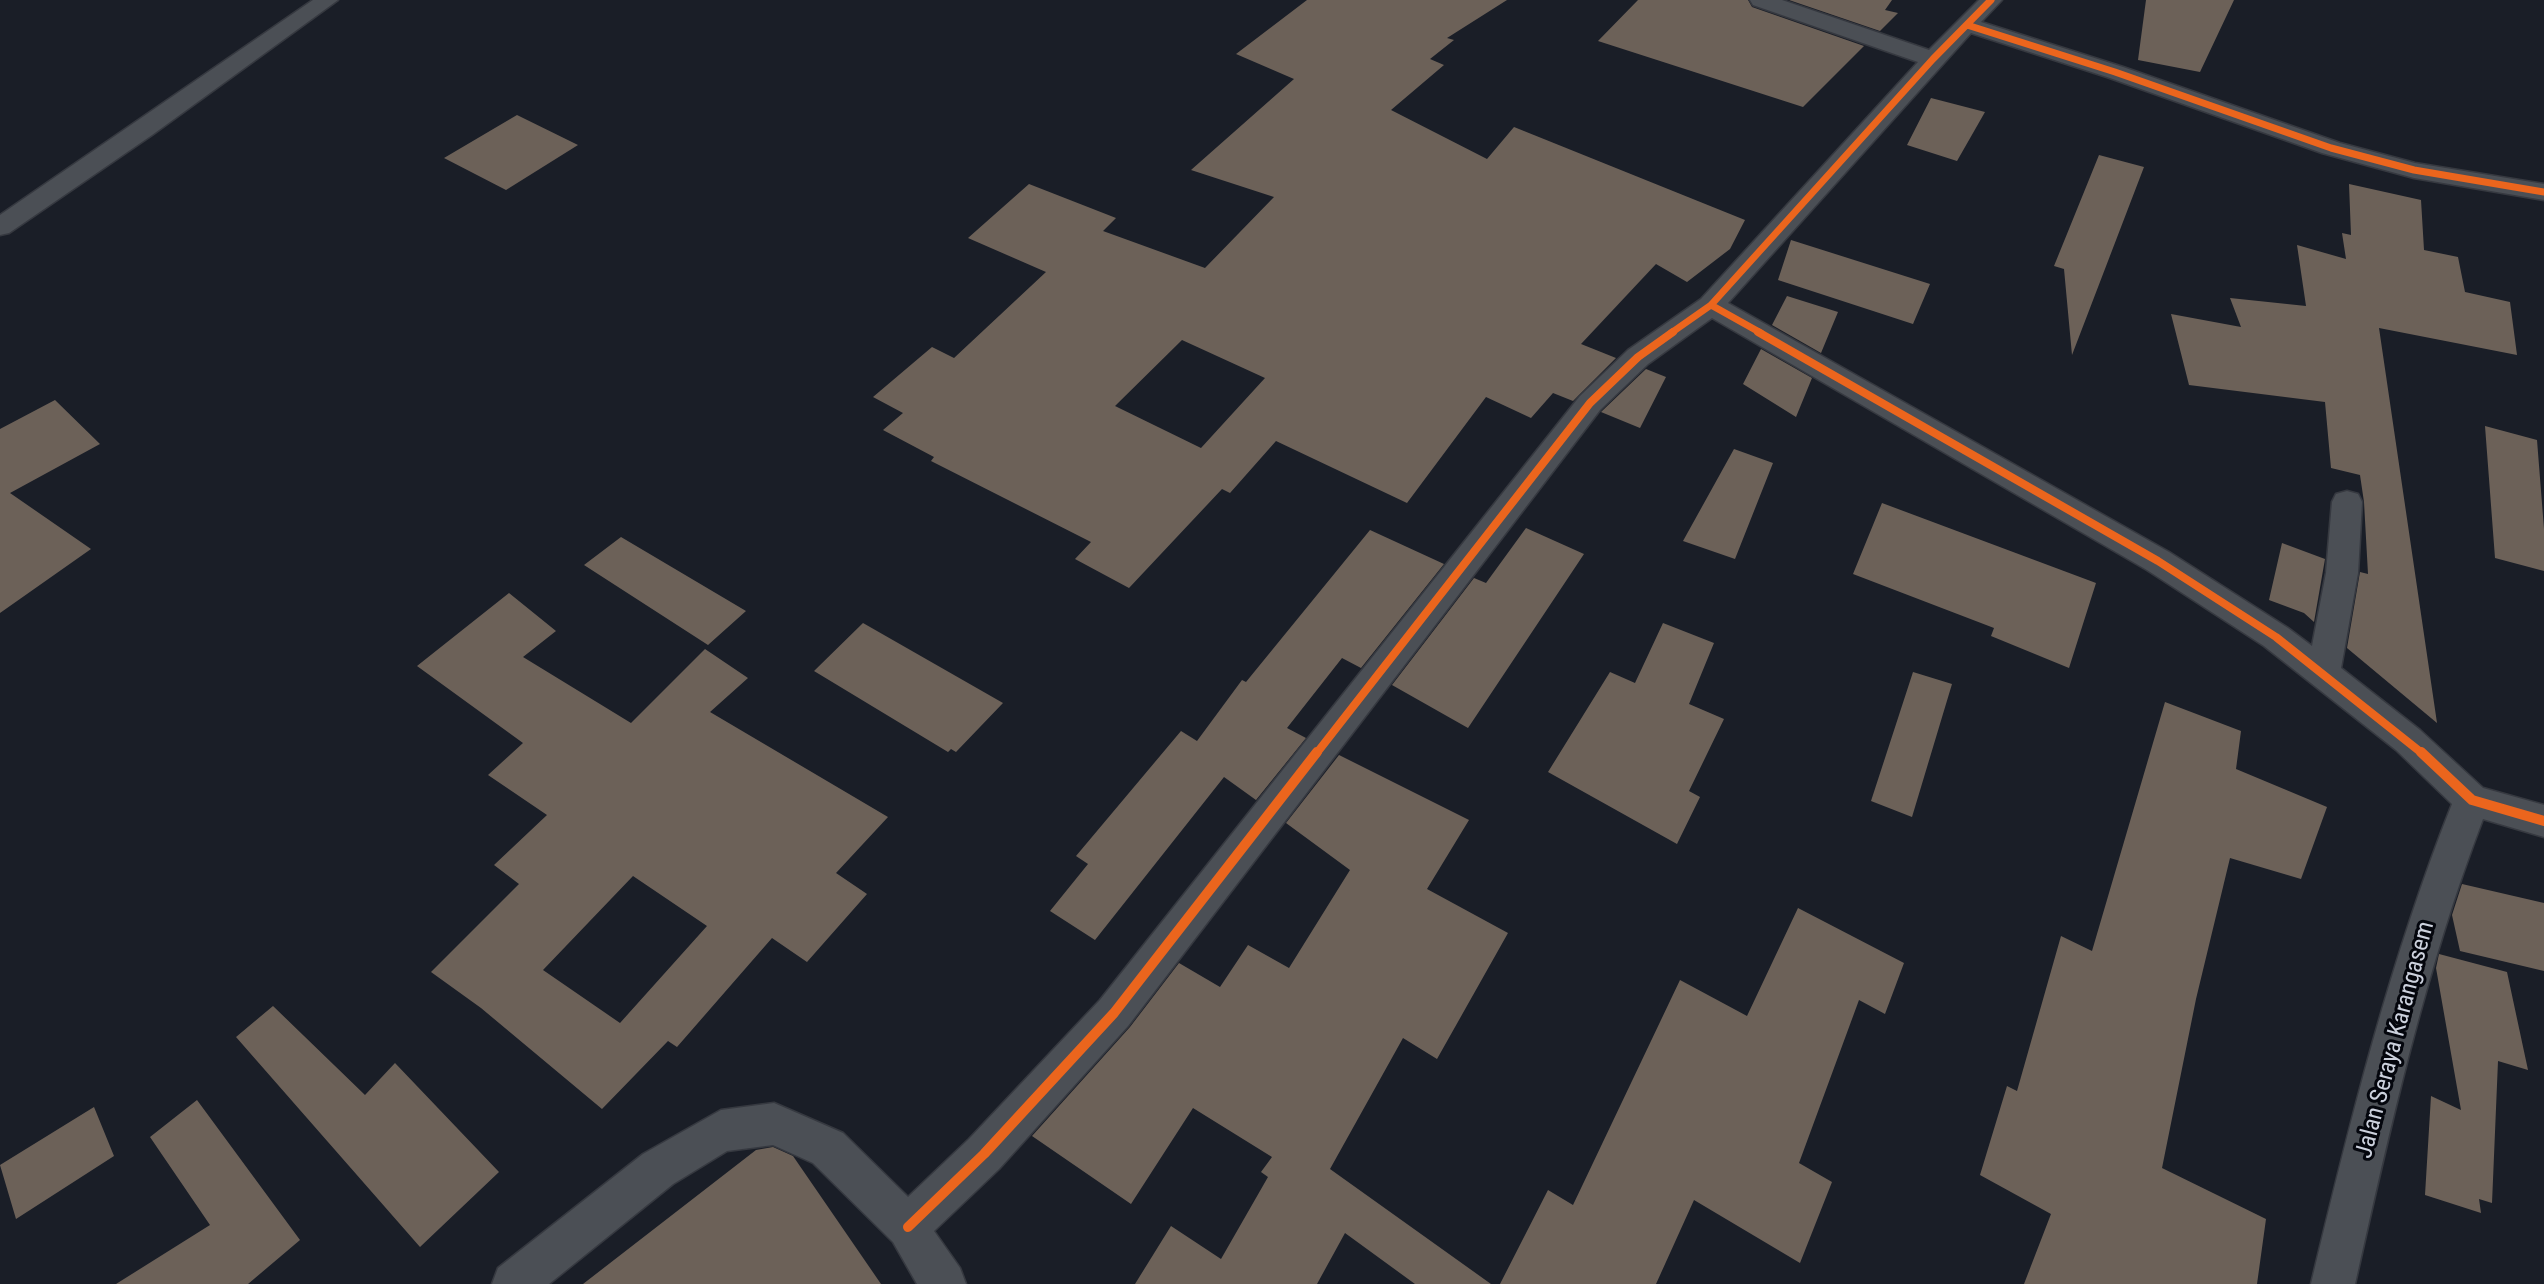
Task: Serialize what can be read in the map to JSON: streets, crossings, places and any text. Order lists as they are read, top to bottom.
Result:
{
  "streets": {
    "street": ["Jalan Seraya Karangasem"]
  }
}
